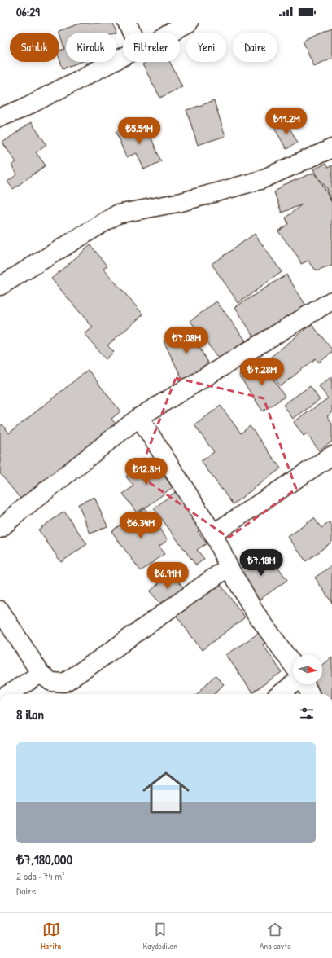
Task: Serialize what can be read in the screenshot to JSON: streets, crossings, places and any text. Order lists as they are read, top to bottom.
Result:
{
  "north": "right",
  "page": {
    "status": "06:29",
    "chip": [
      "Satılık",
      "Kiralık",
      "Filtreler",
      "Yeni",
      "Daire"
    ],
    "price": [
      "₺11.2M",
      "₺5.51M",
      "₺7.08M",
      "₺7.28M",
      "₺12.8M",
      "₺6.34M",
      "₺7.18M",
      "₺6.91M"
    ],
    "heading": "8 ilan",
    "list": [
      {
        "name": "₺7,180,000",
        "note": "2 oda · 74 m² · Daire"
      }
    ],
    "tabs": ["Harita", "Kaydedilen", "Ana sayfa"]
  }
}
